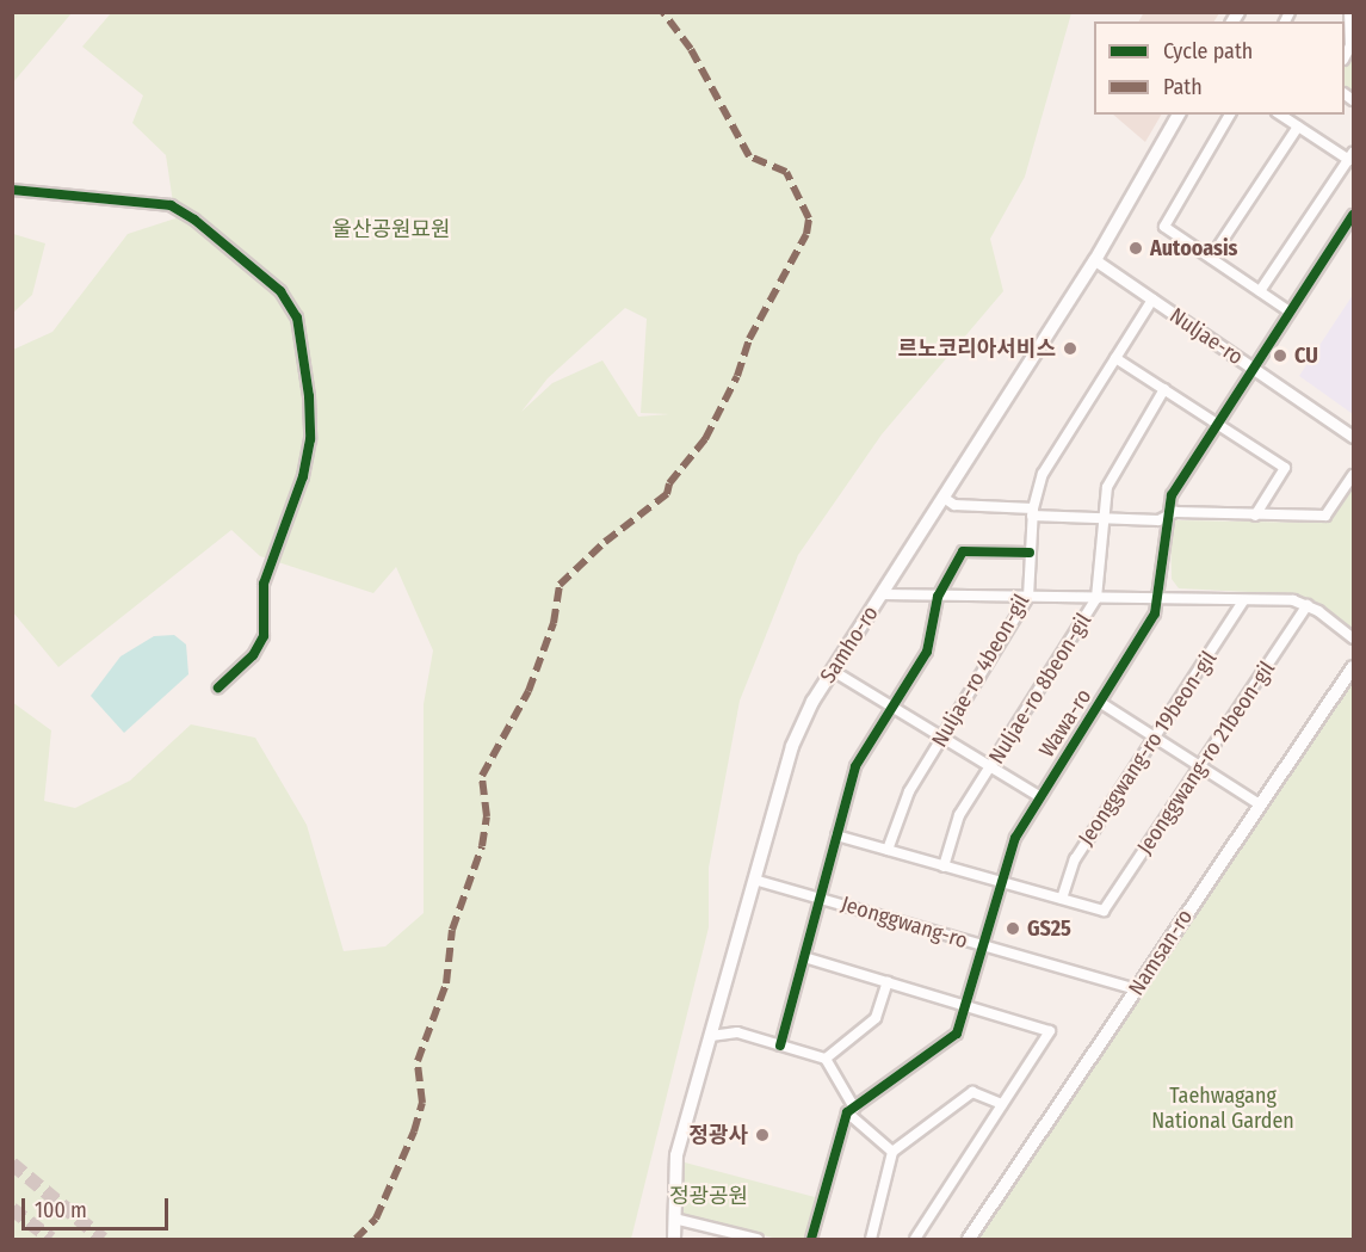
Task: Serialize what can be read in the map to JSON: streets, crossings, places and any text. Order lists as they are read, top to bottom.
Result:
{
  "streets": {
    "main road": ["Samho-ro", "Namsan-ro"],
    "street": [
      "Nuljae-ro",
      "Nuljae-ro 4beon-gil",
      "Nuljae-ro 8beon-gil",
      "Wawa-ro",
      "Jeonggwang-ro 19beon-gil",
      "Jeonggwang-ro 21beon-gil",
      "Jeonggwang-ro"
    ]
  },
  "crossings": [
    ["Nuljae-ro", "Samho-ro"],
    ["Nuljae-ro", "Nuljae-ro 4beon-gil"],
    ["Nuljae-ro", "Wawa-ro"],
    ["Samho-ro", "Jeonggwang-ro"],
    ["Wawa-ro", "Jeonggwang-ro"],
    ["Jeonggwang-ro 19beon-gil", "Jeonggwang-ro 21beon-gil"],
    ["Jeonggwang-ro", "Namsan-ro"]
  ],
  "parks": ["울산공원묘원", "Taehwagang National Garden", "정광공원"],
  "places": [
    "Autooasis",
    "르노코리아서비스",
    "CU",
    "GS25",
    "정광사"
  ],
  "legend": ["Cycle path", "Path"],
  "scale_bar": "100 m"
}
